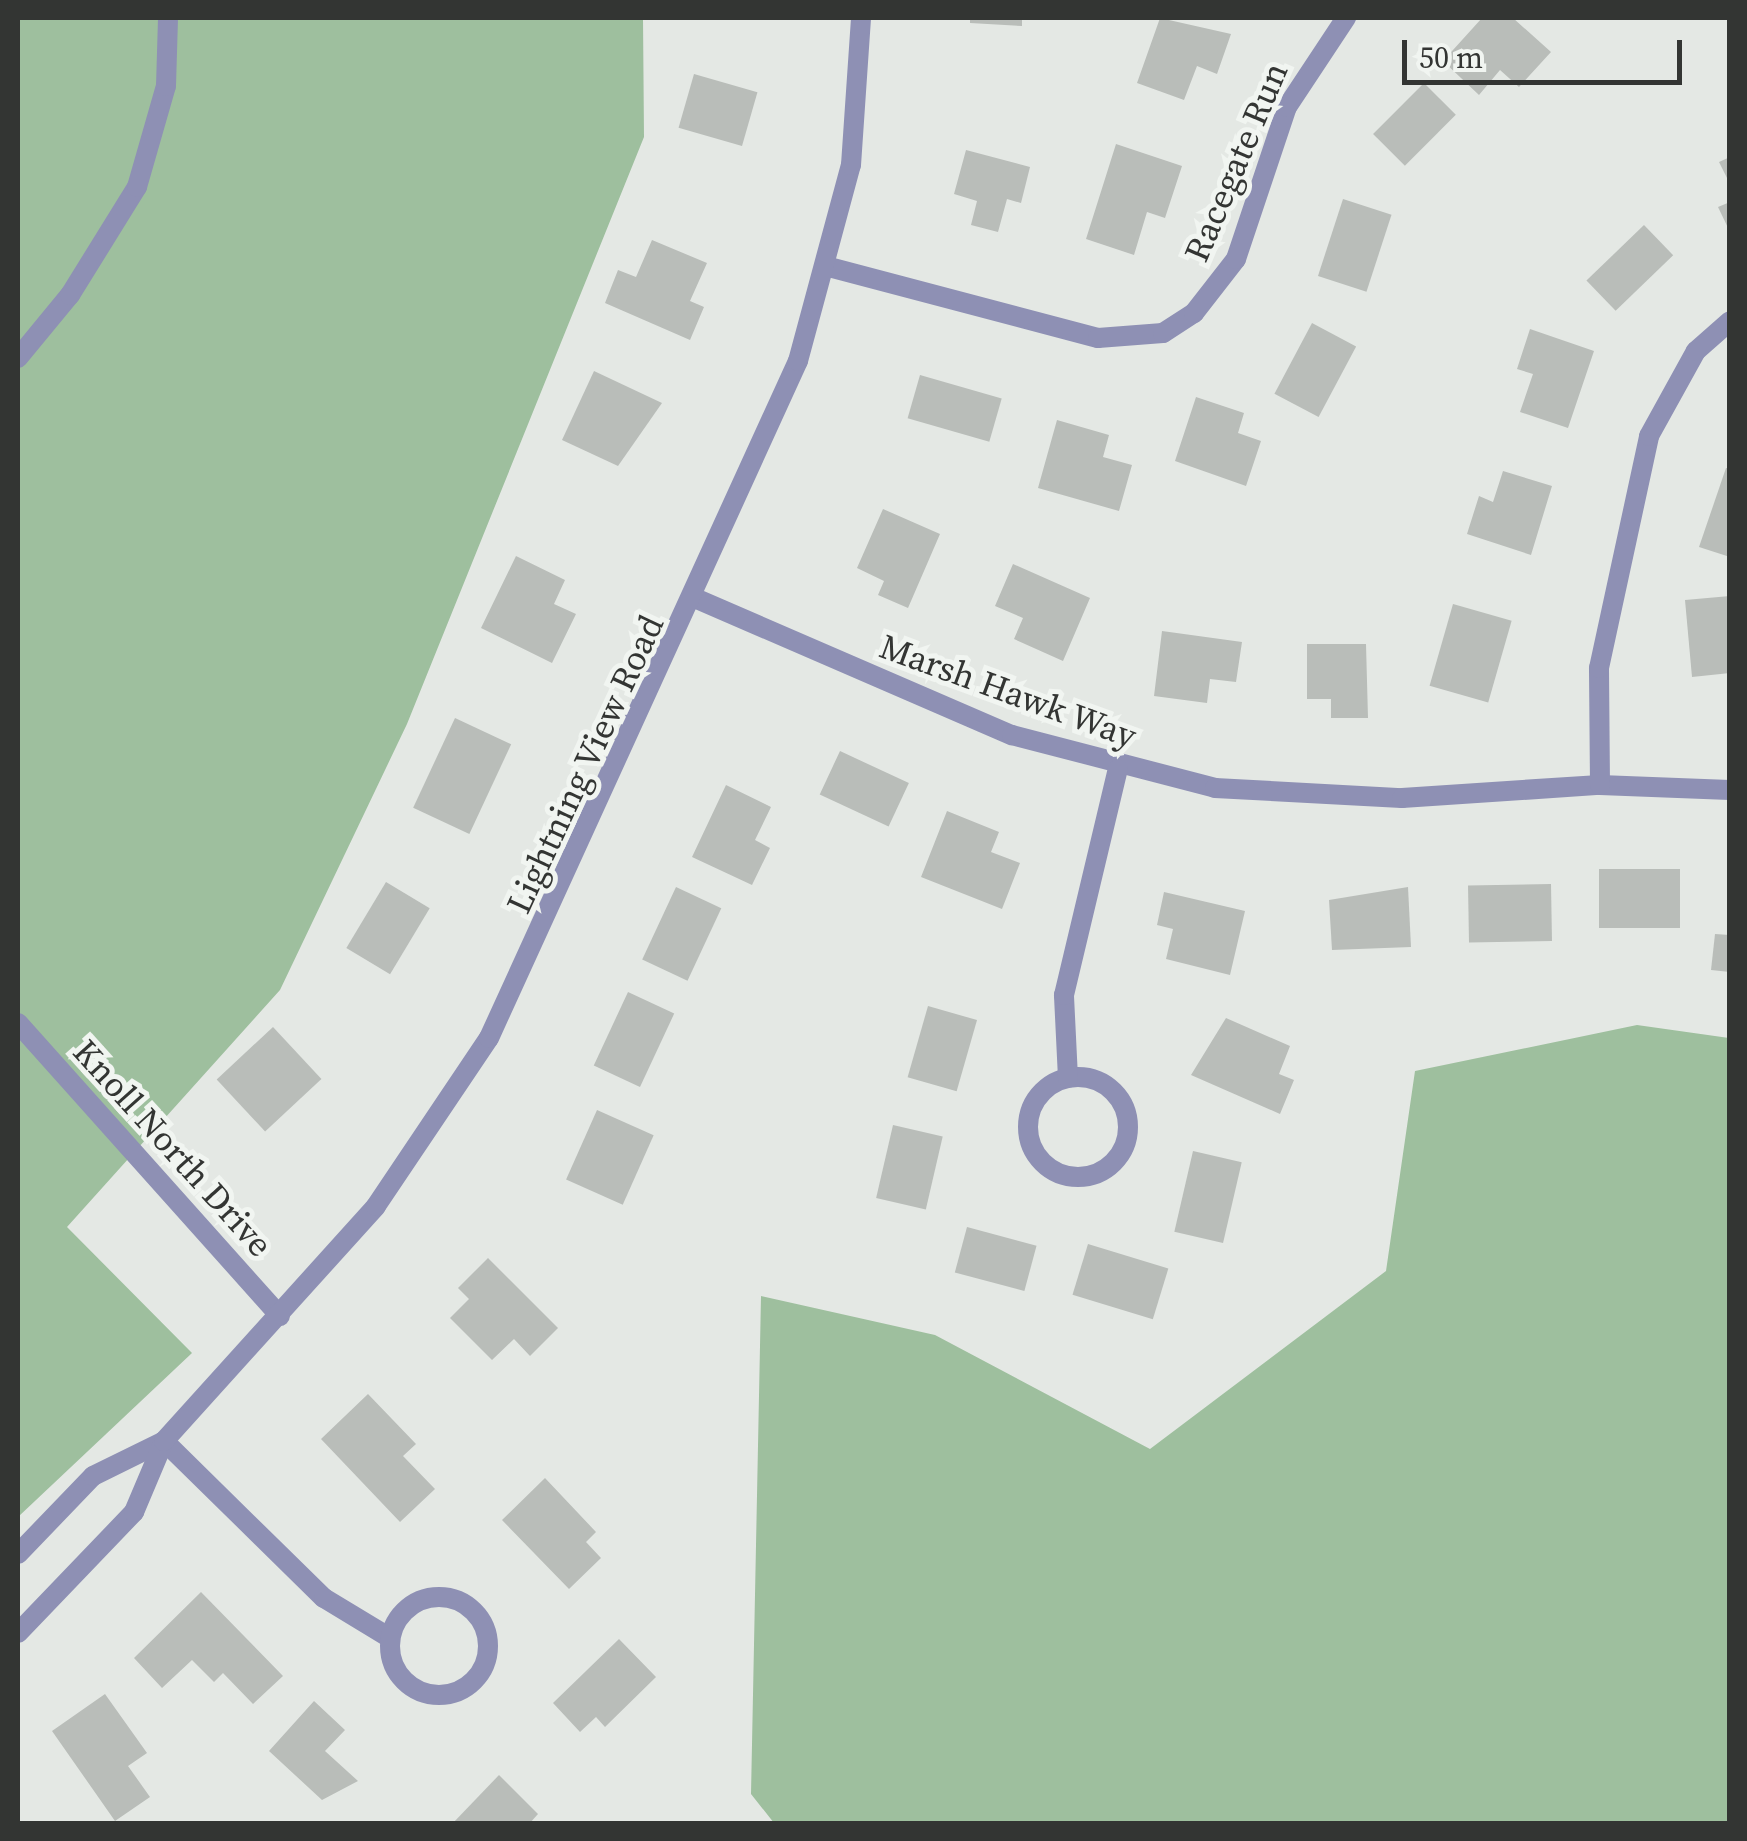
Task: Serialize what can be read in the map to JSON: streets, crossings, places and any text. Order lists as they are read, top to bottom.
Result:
{
  "streets": {
    "street": [
      "Racegate Run",
      "Marsh Hawk Way",
      "Lightning View Road",
      "Knoll North Drive"
    ]
  },
  "crossings": [
    ["Racegate Run", "Lightning View Road"],
    ["Marsh Hawk Way", "Lightning View Road"],
    ["Lightning View Road", "Knoll North Drive"]
  ],
  "scale_bar": "50 m"
}
